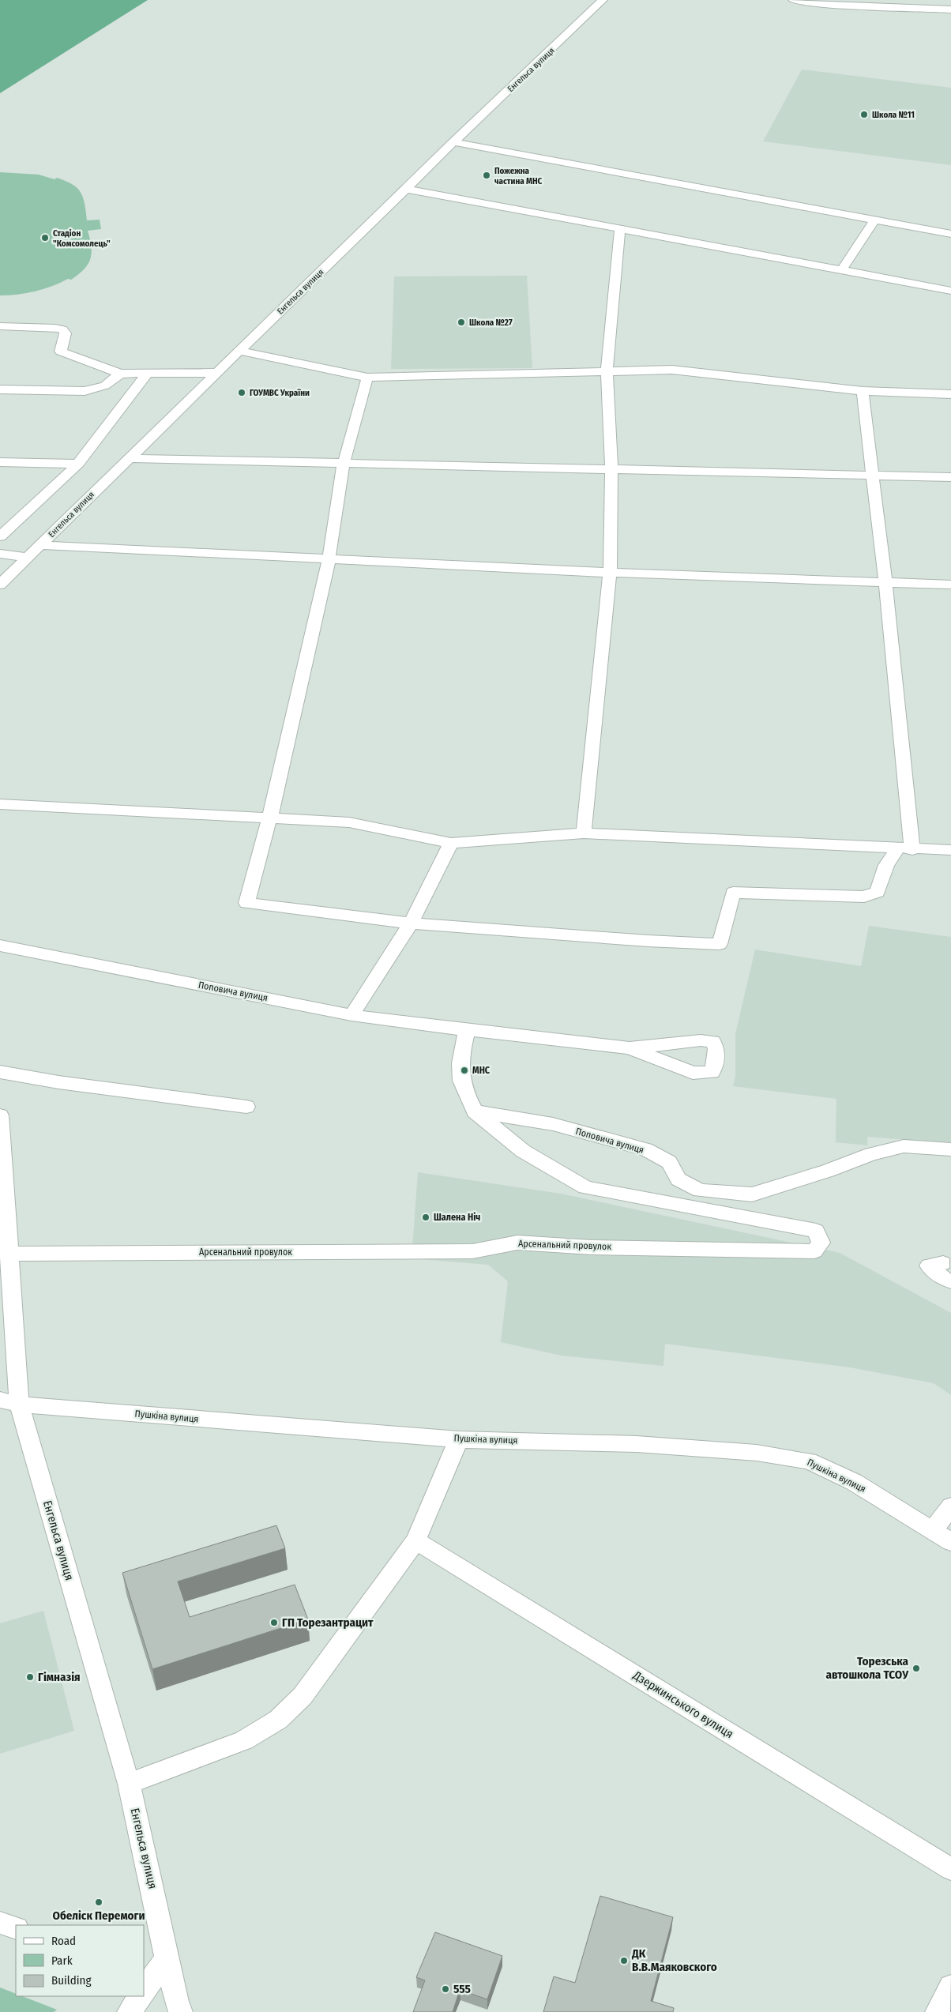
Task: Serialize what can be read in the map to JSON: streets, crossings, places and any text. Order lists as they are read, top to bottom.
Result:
{
  "streets": {
    "street": [
      "Енгельса вулиця",
      "Поповича вулиця",
      "Арсенальний провулок",
      "Пушкіна вулиця",
      "Дзержинського вулиця"
    ]
  },
  "crossings": [
    ["Енгельса вулиця", "Арсенальний провулок"],
    ["Енгельса вулиця", "Пушкіна вулиця"],
    ["Поповича вулиця", "Арсенальний провулок"]
  ],
  "places": [
    "Школа №11",
    "Пожежна частина МНС",
    "Стадіон \"Комсомолець\"",
    "Школа №27",
    "ГОУМВС України",
    "МНС",
    "Шалена Нiч",
    "ГП Торезантрацит",
    "Торезська автошкола ТСОУ",
    "Гімназія",
    "Обеліск Перемоги",
    "ДК В.В.Маяковского",
    "555"
  ],
  "legend": ["Road", "Park", "Building"]
}
